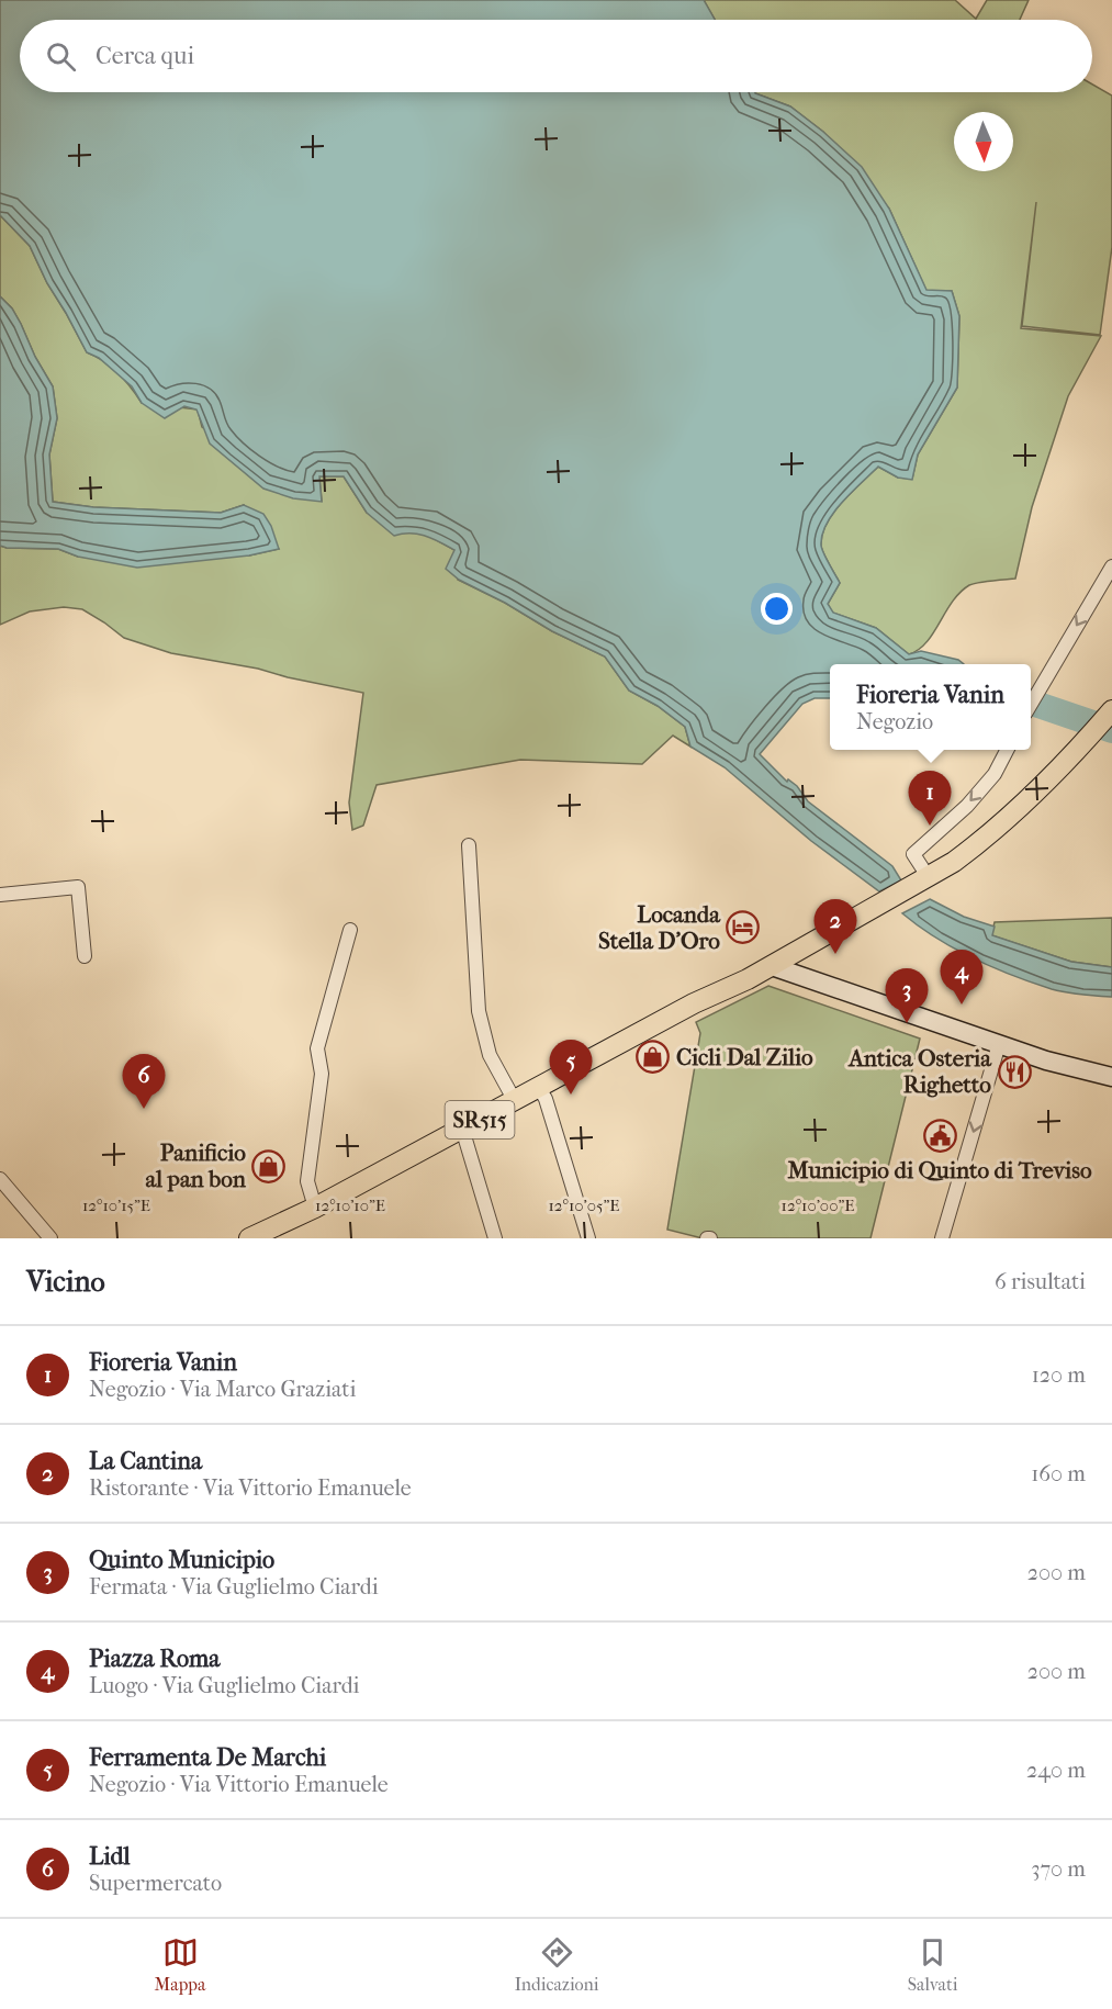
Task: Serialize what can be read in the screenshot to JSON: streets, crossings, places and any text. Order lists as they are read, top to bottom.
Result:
{
  "streets": {
    "main road": ["SR515"]
  },
  "places": {
    "hotel": ["Locanda Stella D'Oro"],
    "shop": ["Cicli Dal Zilio", "Panificio al pan bon"],
    "restaurant": ["Antica Osteria Righetto"],
    "public building": ["Municipio di Quinto di Treviso"]
  },
  "north": "bottom",
  "page": {
    "search": "Cerca qui",
    "popup": ["Fioreria Vanin", "Negozio"],
    "pins": [
      "1",
      "2",
      "4",
      "3",
      "5",
      "6"
    ],
    "heading": ["Vicino", "6 risultati"],
    "list": [
      {
        "mark": "1",
        "name": "Fioreria Vanin",
        "note": "Negozio · Via Marco Graziati",
        "value": "120 m"
      },
      {
        "mark": "2",
        "name": "La Cantina",
        "note": "Ristorante · Via Vittorio Emanuele",
        "value": "160 m"
      },
      {
        "mark": "3",
        "name": "Quinto Municipio",
        "note": "Fermata · Via Guglielmo Ciardi",
        "value": "200 m"
      },
      {
        "mark": "4",
        "name": "Piazza Roma",
        "note": "Luogo · Via Guglielmo Ciardi",
        "value": "200 m"
      },
      {
        "mark": "5",
        "name": "Ferramenta De Marchi",
        "note": "Negozio · Via Vittorio Emanuele",
        "value": "240 m"
      },
      {
        "mark": "6",
        "name": "Lidl",
        "note": "Supermercato",
        "value": "370 m"
      }
    ],
    "nav": ["Mappa", "Indicazioni", "Salvati"]
  },
  "coordinates": [
    "12°10'15\"E",
    "12°10'10\"E",
    "12°10'05\"E",
    "12°10'00\"E"
  ]
}
